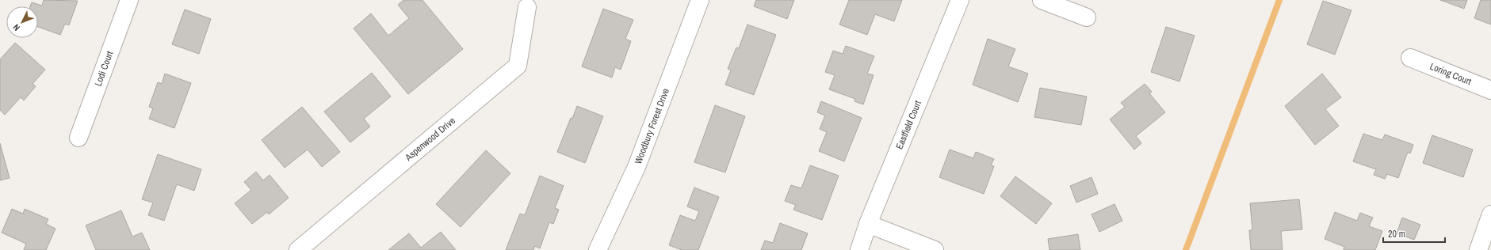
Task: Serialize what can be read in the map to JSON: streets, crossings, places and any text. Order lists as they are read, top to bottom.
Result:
{
  "streets": {
    "street": [
      "Lodi Court",
      "Loring Court",
      "Eastfield Court",
      "Woodbury Forest Drive",
      "Aspenwood Drive"
    ]
  },
  "scale_bar": "20 m",
  "north": "bottom left"
}
